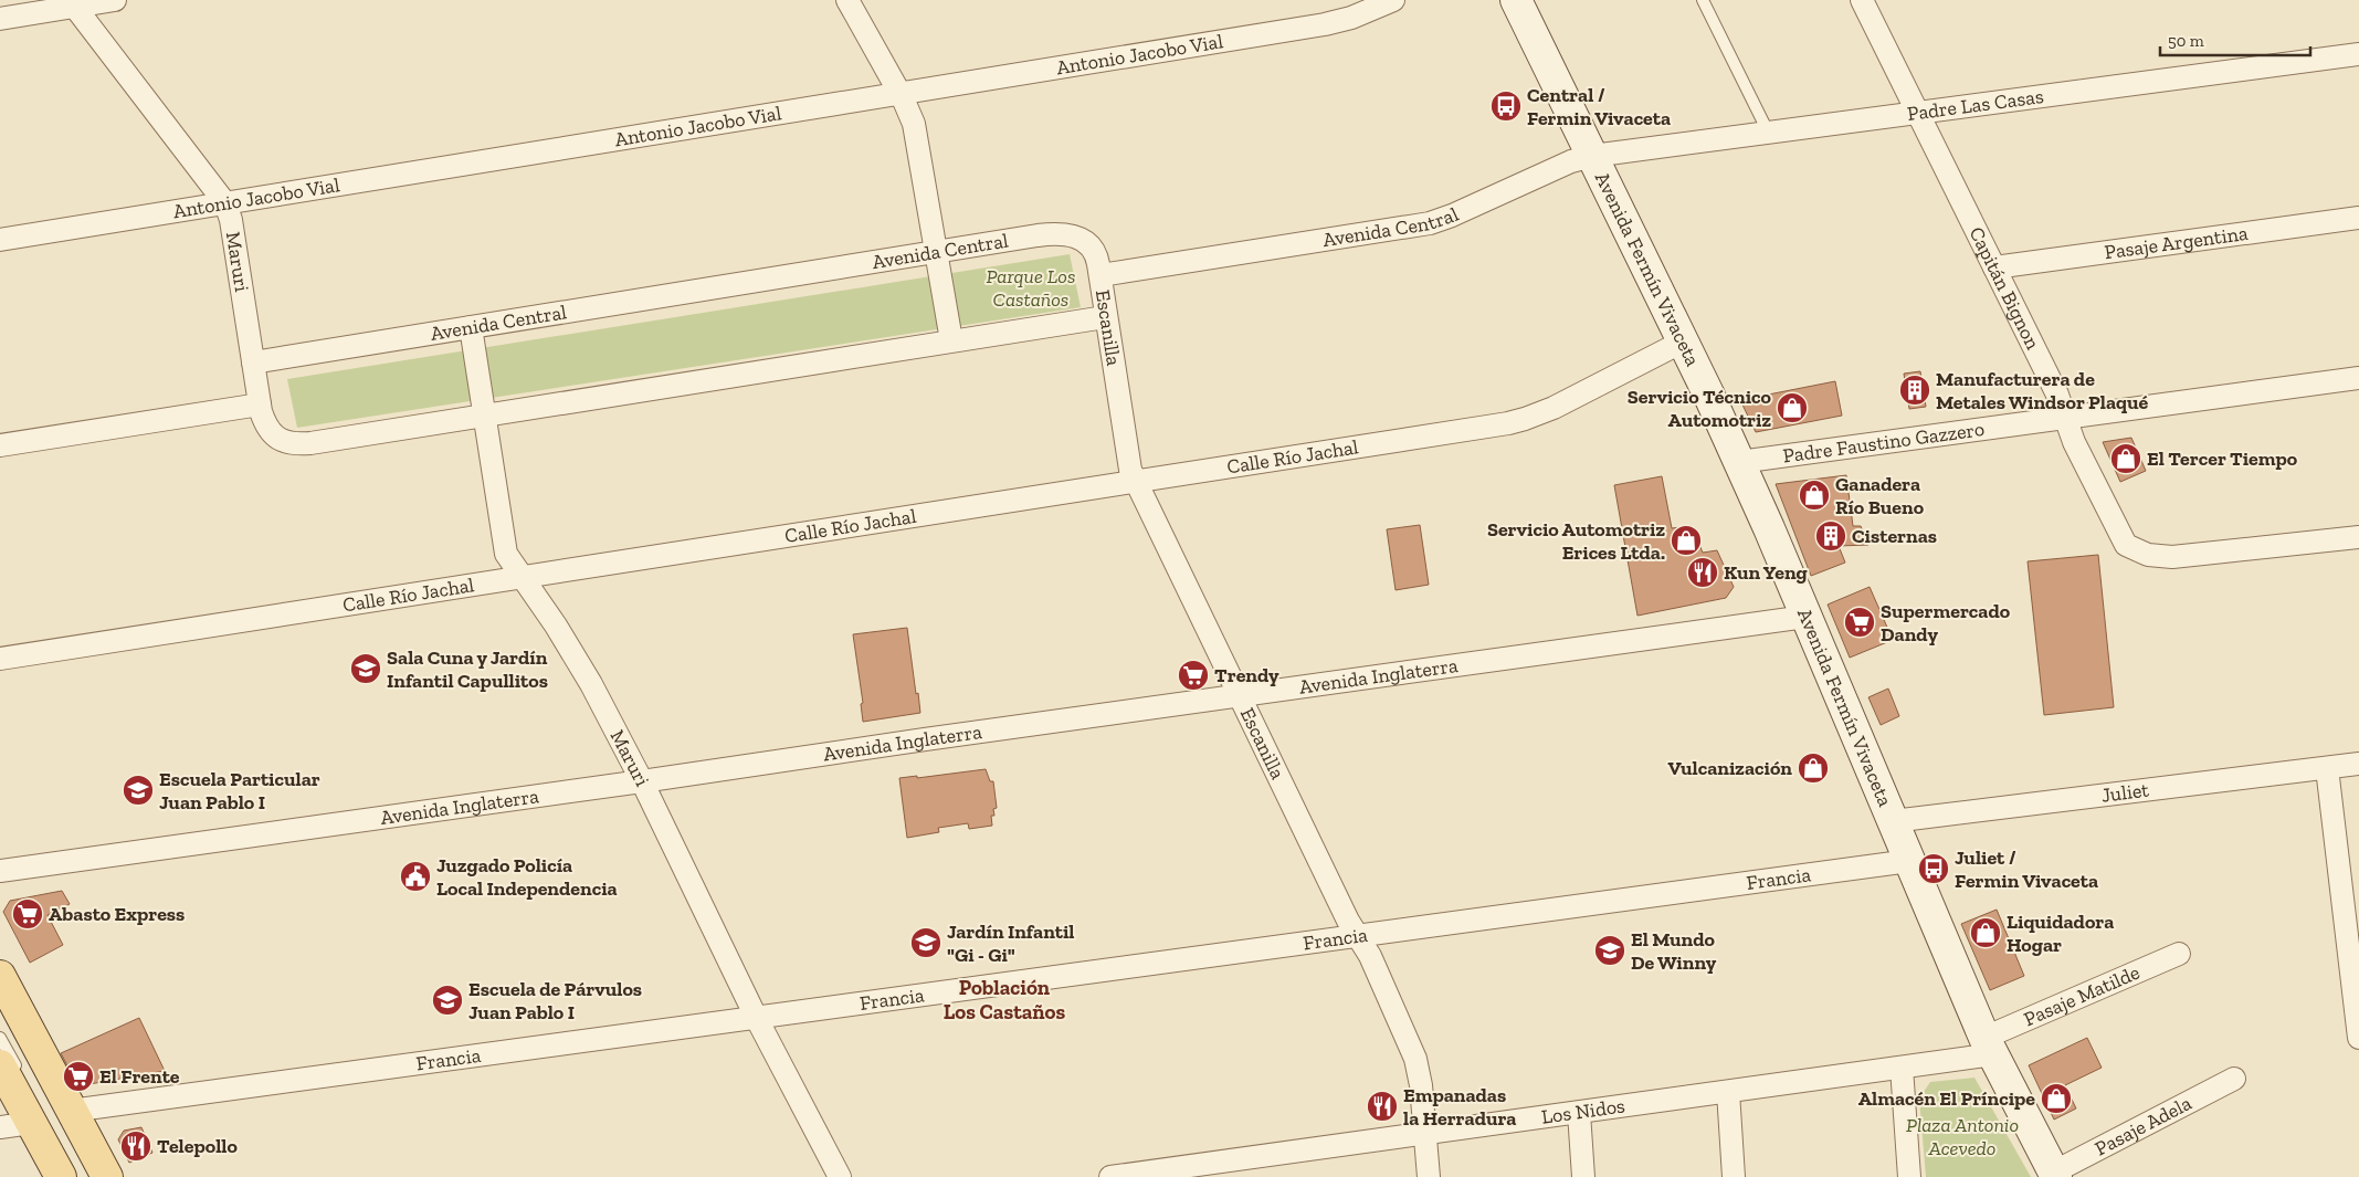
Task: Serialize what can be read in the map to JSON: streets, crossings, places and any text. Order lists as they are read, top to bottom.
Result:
{
  "streets": {
    "main road": ["Avenida Fermín Vivaceta"],
    "street": [
      "Antonio Jacobo Vial",
      "Padre Las Casas",
      "Avenida Central",
      "Pasaje Argentina",
      "Maruri",
      "Capitán Bignon",
      "Escanilla",
      "Padre Faustino Gazzero",
      "Calle Río Jachal",
      "Avenida Inglaterra",
      "Juliet",
      "Francia",
      "Pasaje Matilde",
      "Los Nidos",
      "Pasaje Adela"
    ]
  },
  "crossings": [
    ["Antonio Jacobo Vial", "Maruri"],
    ["Padre Las Casas", "Avenida Central"],
    ["Padre Las Casas", "Avenida Fermín Vivaceta"],
    ["Padre Las Casas", "Capitán Bignon"],
    ["Avenida Central", "Maruri"],
    ["Avenida Central", "Avenida Fermín Vivaceta"],
    ["Avenida Central", "Escanilla"],
    ["Pasaje Argentina", "Capitán Bignon"],
    ["Maruri", "Calle Río Jachal"],
    ["Maruri", "Avenida Inglaterra"],
    ["Maruri", "Francia"],
    ["Avenida Fermín Vivaceta", "Padre Faustino Gazzero"],
    ["Avenida Fermín Vivaceta", "Calle Río Jachal"],
    ["Avenida Fermín Vivaceta", "Avenida Inglaterra"],
    ["Avenida Fermín Vivaceta", "Juliet"],
    ["Avenida Fermín Vivaceta", "Francia"],
    ["Avenida Fermín Vivaceta", "Pasaje Matilde"],
    ["Avenida Fermín Vivaceta", "Los Nidos"],
    ["Avenida Fermín Vivaceta", "Pasaje Adela"],
    ["Capitán Bignon", "Padre Faustino Gazzero"],
    ["Escanilla", "Calle Río Jachal"],
    ["Escanilla", "Avenida Inglaterra"],
    ["Escanilla", "Francia"],
    ["Escanilla", "Los Nidos"],
    ["Pasaje Matilde", "Los Nidos"]
  ],
  "districts": ["Población Los Castaños"],
  "parks": ["Parque Los Castaños", "Plaza Antonio Acevedo"],
  "places": {
    "bus stop": ["Central / Fermin Vivaceta", "Juliet / Fermin Vivaceta"],
    "building": ["Manufacturera de Metales Windsor Plaqué", "Cisternas"],
    "shop": [
      "Servicio Técnico Automotriz",
      "El Tercer Tiempo",
      "Ganadera Río Bueno",
      "Servicio Automotriz Erices Ltda.",
      "Vulcanización",
      "Liquidadora Hogar",
      "Almacén El Príncipe"
    ],
    "restaurant": ["Kun Yeng", "Empanadas la Herradura", "Telepollo"],
    "supermarket": [
      "Supermercado Dandy",
      "Trendy",
      "Abasto Express",
      "El Frente"
    ],
    "school or university": [
      "Sala Cuna y Jardín Infantil Capullitos",
      "Escuela Particular Juan Pablo I",
      "Jardín Infantil \"Gi - Gi\"",
      "El Mundo De Winny",
      "Escuela de Párvulos Juan Pablo I"
    ],
    "public building": ["Juzgado Policía Local Independencia"]
  },
  "scale_bar": "50 m"
}
